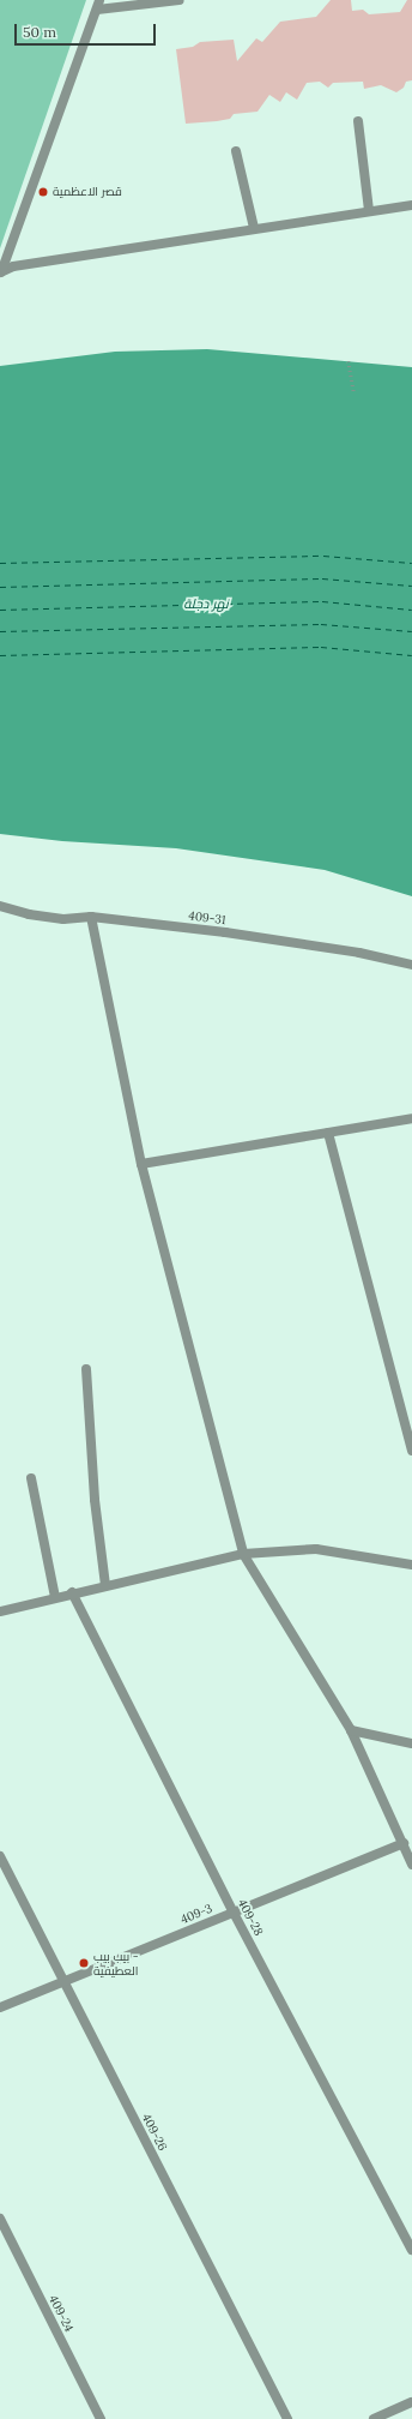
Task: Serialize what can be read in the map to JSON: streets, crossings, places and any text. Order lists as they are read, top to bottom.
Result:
{
  "streets": {
    "street": [
      "409-31",
      "409-3",
      "409-28",
      "409-26",
      "409-24"
    ]
  },
  "crossings": [
    ["409-3", "409-28"],
    ["409-3", "409-26"]
  ],
  "water": ["نهر دجلة"],
  "places": ["قصر الاعظمية", "بيب بيب - العطيفية"],
  "scale_bar": "50 m"
}
